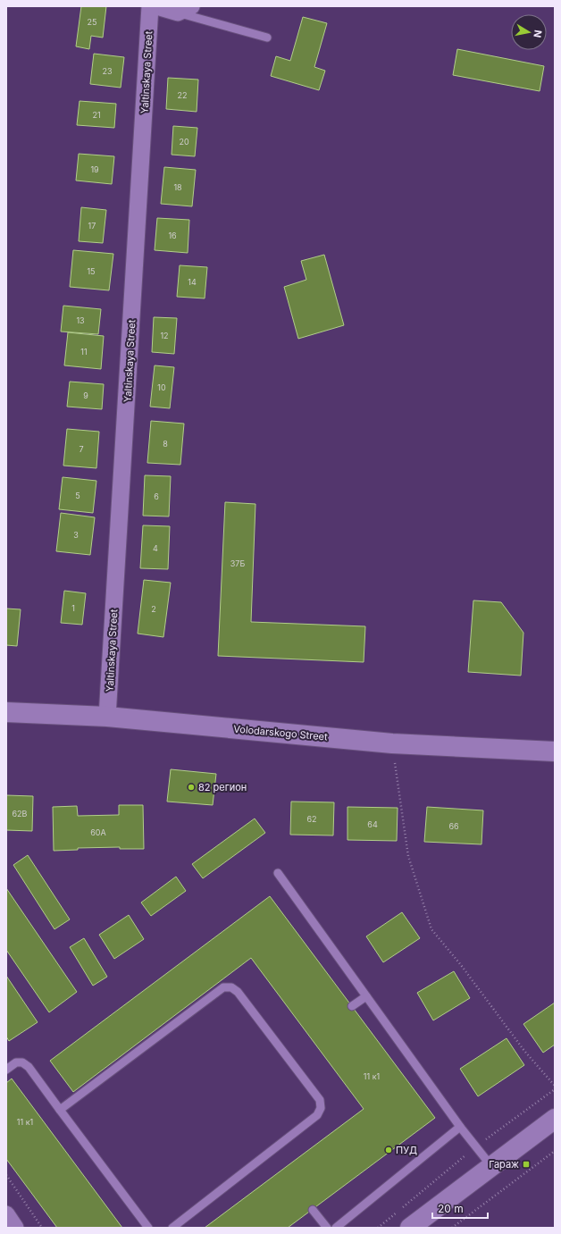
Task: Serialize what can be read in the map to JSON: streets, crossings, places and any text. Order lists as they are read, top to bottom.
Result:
{
  "streets": {
    "main road": ["Volodarskogo Street"],
    "street": ["Yaltinskaya Street"]
  },
  "crossings": [
    ["Yaltinskaya Street", "Volodarskogo Street"]
  ],
  "places": {
    "other": ["82 регион", "ПУД"],
    "transit": ["Гараж"]
  },
  "house_numbers": [
    "25",
    "23",
    "22",
    "21",
    "20",
    "19",
    "18",
    "17",
    "16",
    "15",
    "14",
    "13",
    "12",
    "11",
    "10",
    "9",
    "8",
    "7",
    "5",
    "6",
    "3",
    "4",
    "37Б",
    "1",
    "2",
    "62B",
    "62",
    "64",
    "66",
    "60А",
    "11 к1",
    "11 к1"
  ],
  "scale_bar": "20 m",
  "north": "right"
}
